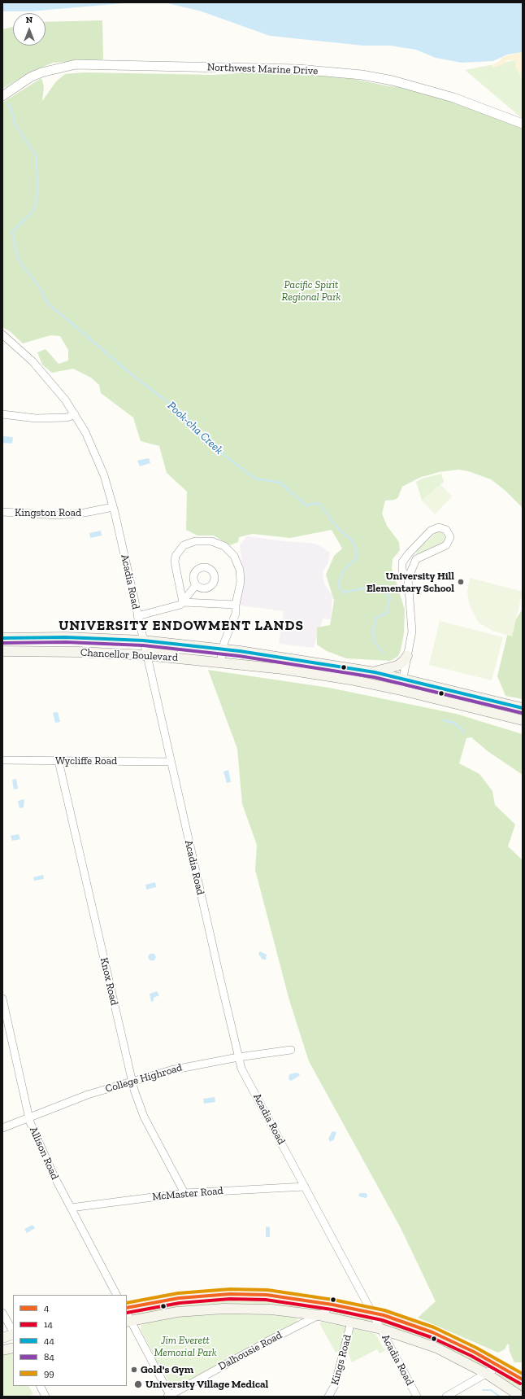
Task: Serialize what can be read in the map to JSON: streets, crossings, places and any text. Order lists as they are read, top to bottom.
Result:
{
  "streets": {
    "main road": ["Chancellor Boulevard"],
    "street": [
      "Northwest Marine Drive",
      "Kingston Road",
      "Acadia Road",
      "Wycliffe Road",
      "Knox Road",
      "College Highroad",
      "Allison Road",
      "McMaster Road",
      "Dalhousie Road",
      "Kings Road"
    ]
  },
  "crossings": [
    ["Kingston Road", "Acadia Road"],
    ["Acadia Road", "Chancellor Boulevard"],
    ["Acadia Road", "Wycliffe Road"],
    ["Acadia Road", "College Highroad"],
    ["Acadia Road", "McMaster Road"],
    ["Wycliffe Road", "Knox Road"],
    ["Knox Road", "College Highroad"],
    ["Knox Road", "McMaster Road"],
    ["College Highroad", "Allison Road"],
    ["Allison Road", "McMaster Road"]
  ],
  "districts": ["UNIVERSITY ENDOWMENT LANDS"],
  "water": ["Pook-cha Creek"],
  "parks": ["Pacific Spirit Regional Park", "Jim Everett Memorial Park"],
  "places": ["University Hill Elementary School", "Gold's Gym", "University Village Medical"],
  "lines": [
    "transit line 44",
    "transit line 84",
    "transit line 99",
    "transit line 4",
    "transit line 14"
  ],
  "legend": [
    "4",
    "14",
    "44",
    "84",
    "99"
  ],
  "north": "top"
}
